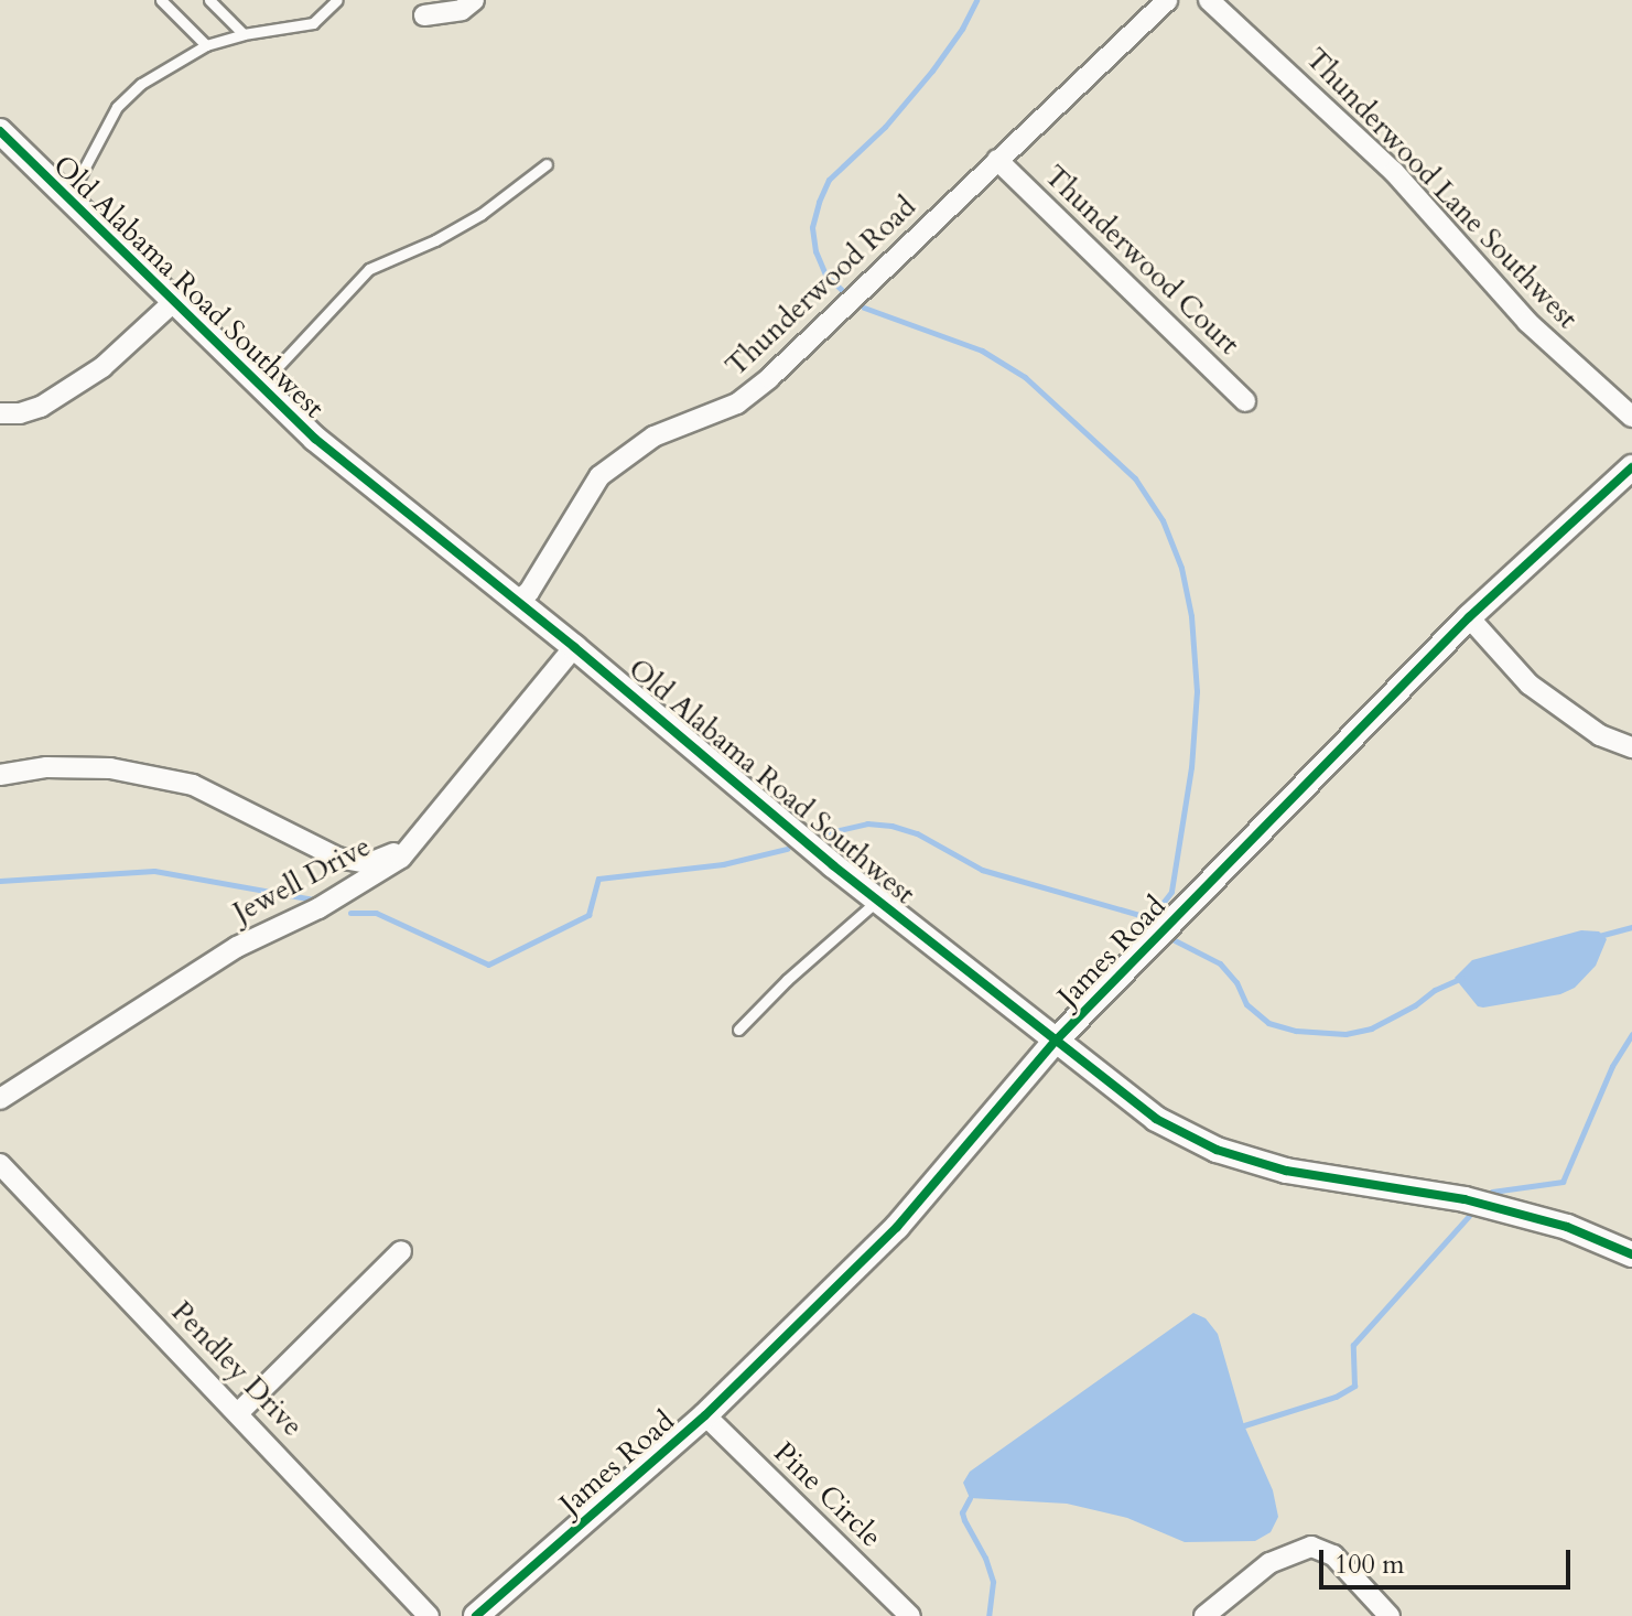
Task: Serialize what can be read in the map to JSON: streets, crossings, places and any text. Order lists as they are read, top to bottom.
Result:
{
  "streets": {
    "street": [
      "Thunderwood Lane Southwest",
      "Thunderwood Court",
      "Old Alabama Road Southwest",
      "Thunderwood Road",
      "Jewell Drive",
      "James Road",
      "Pendley Drive",
      "Pine Circle"
    ]
  },
  "crossings": [
    ["Thunderwood Court", "Thunderwood Road"],
    ["Old Alabama Road Southwest", "Thunderwood Road"],
    ["Old Alabama Road Southwest", "Jewell Drive"],
    ["Old Alabama Road Southwest", "James Road"],
    ["James Road", "Pine Circle"]
  ],
  "scale_bar": "100 m"
}
